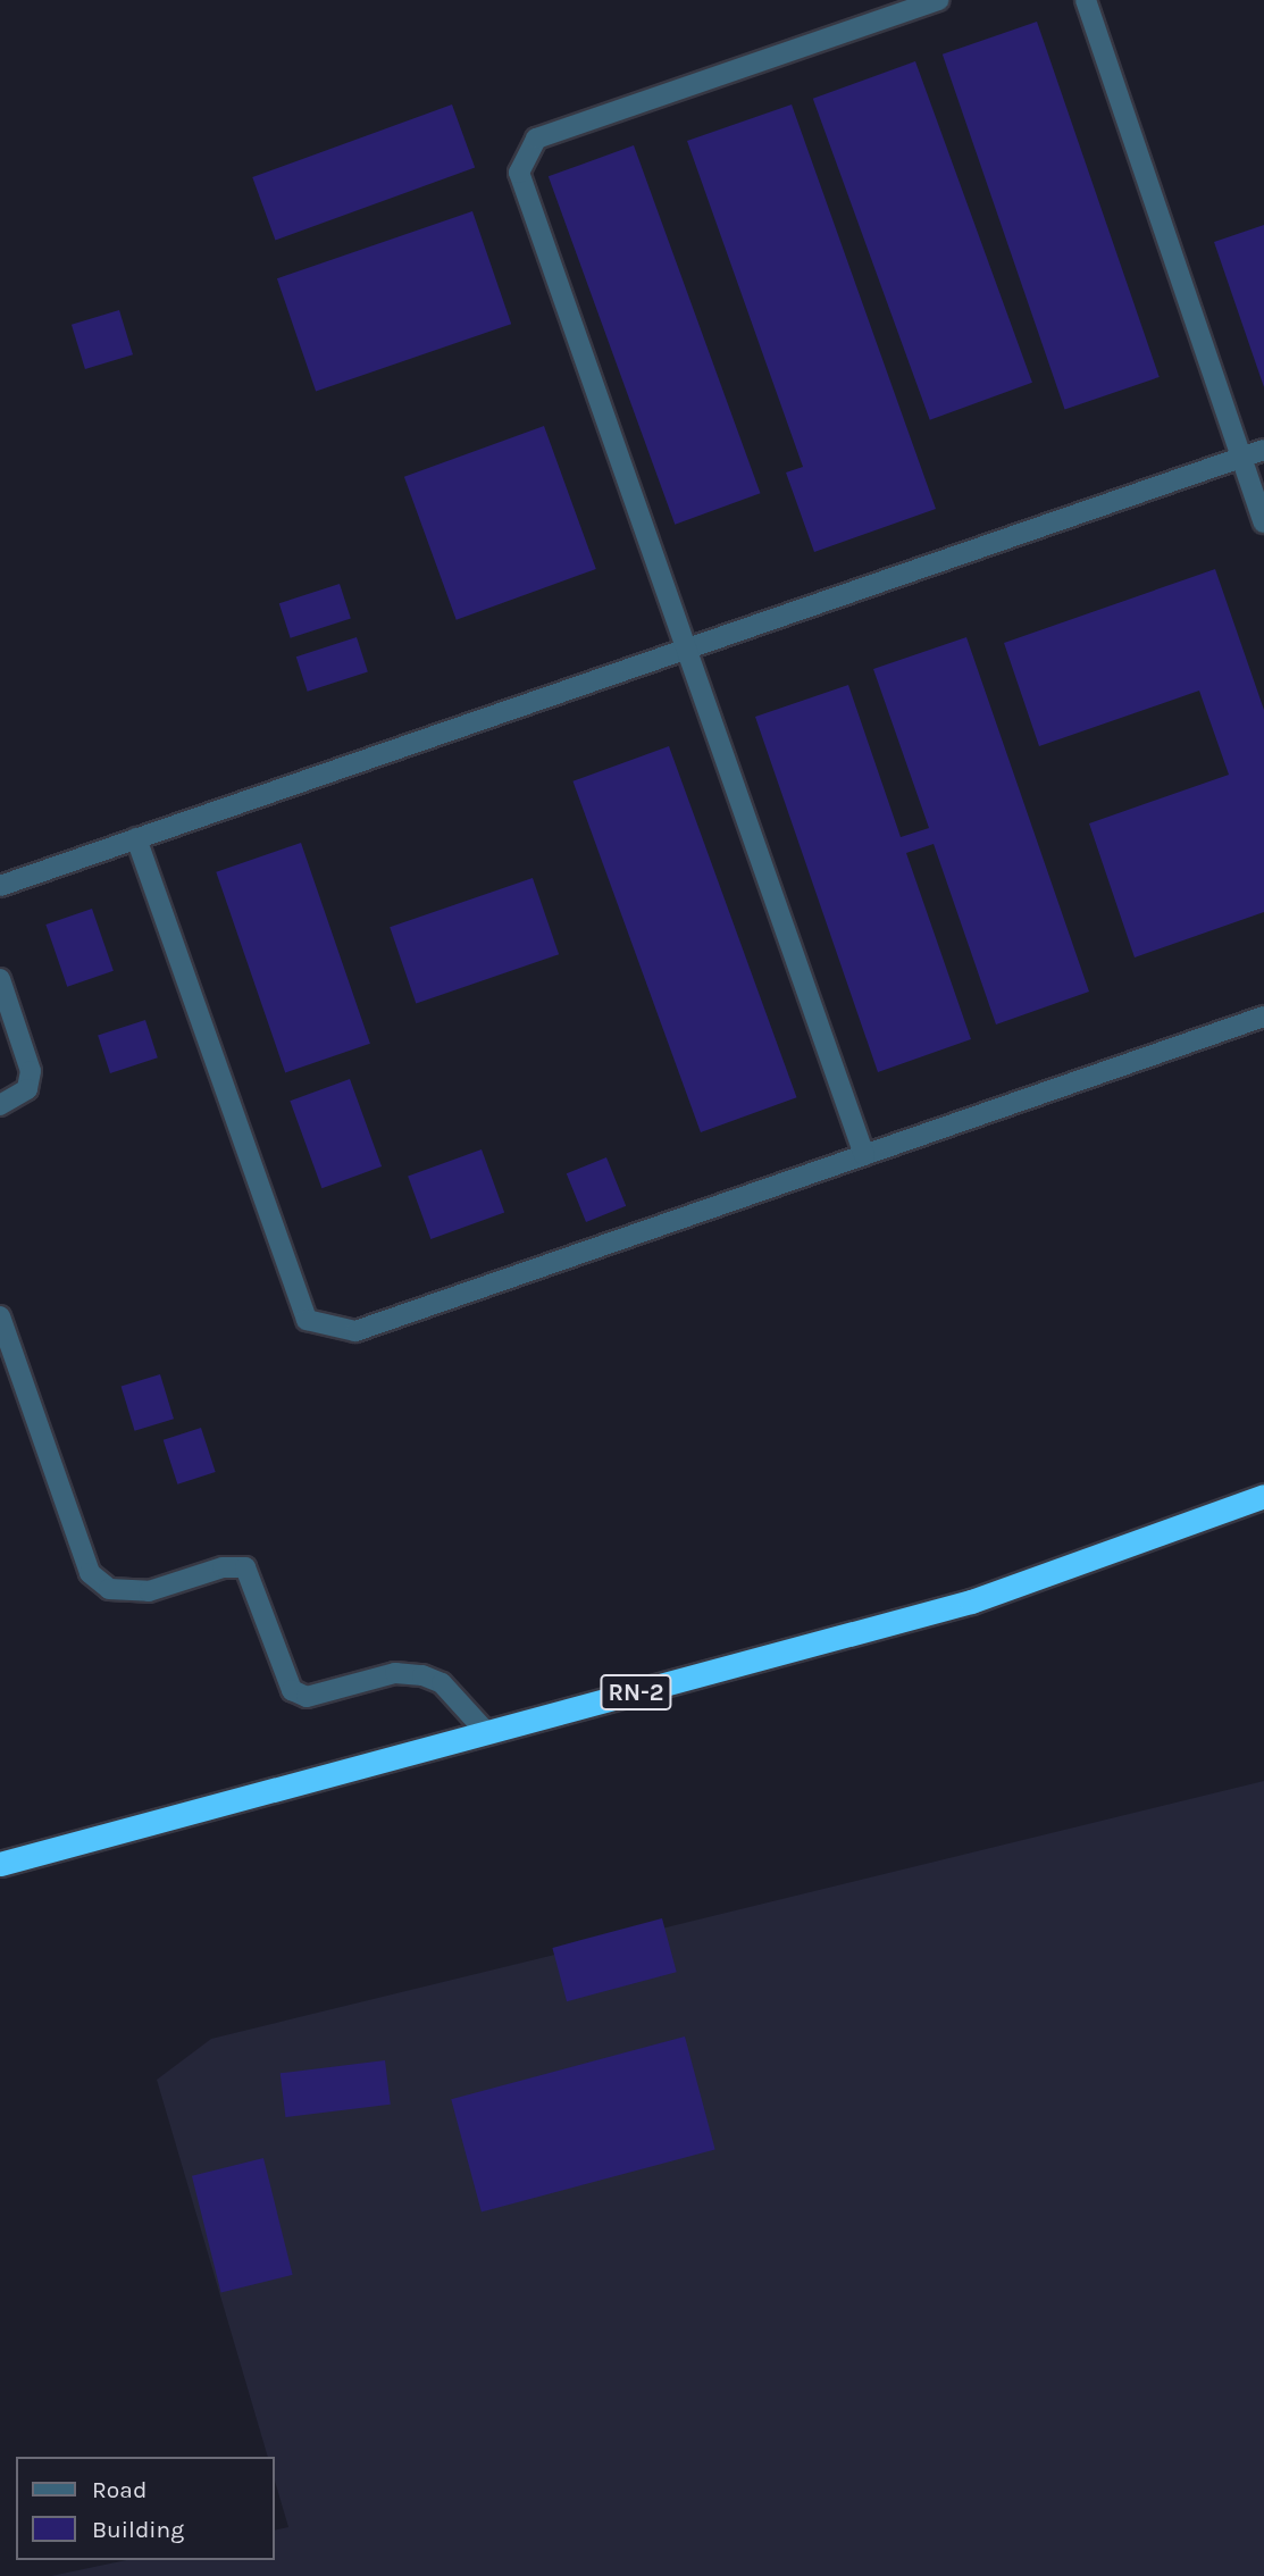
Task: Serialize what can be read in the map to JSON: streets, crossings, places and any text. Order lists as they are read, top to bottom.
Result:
{
  "streets": {
    "highway": ["RN-2"]
  },
  "legend": ["Road", "Building"]
}
